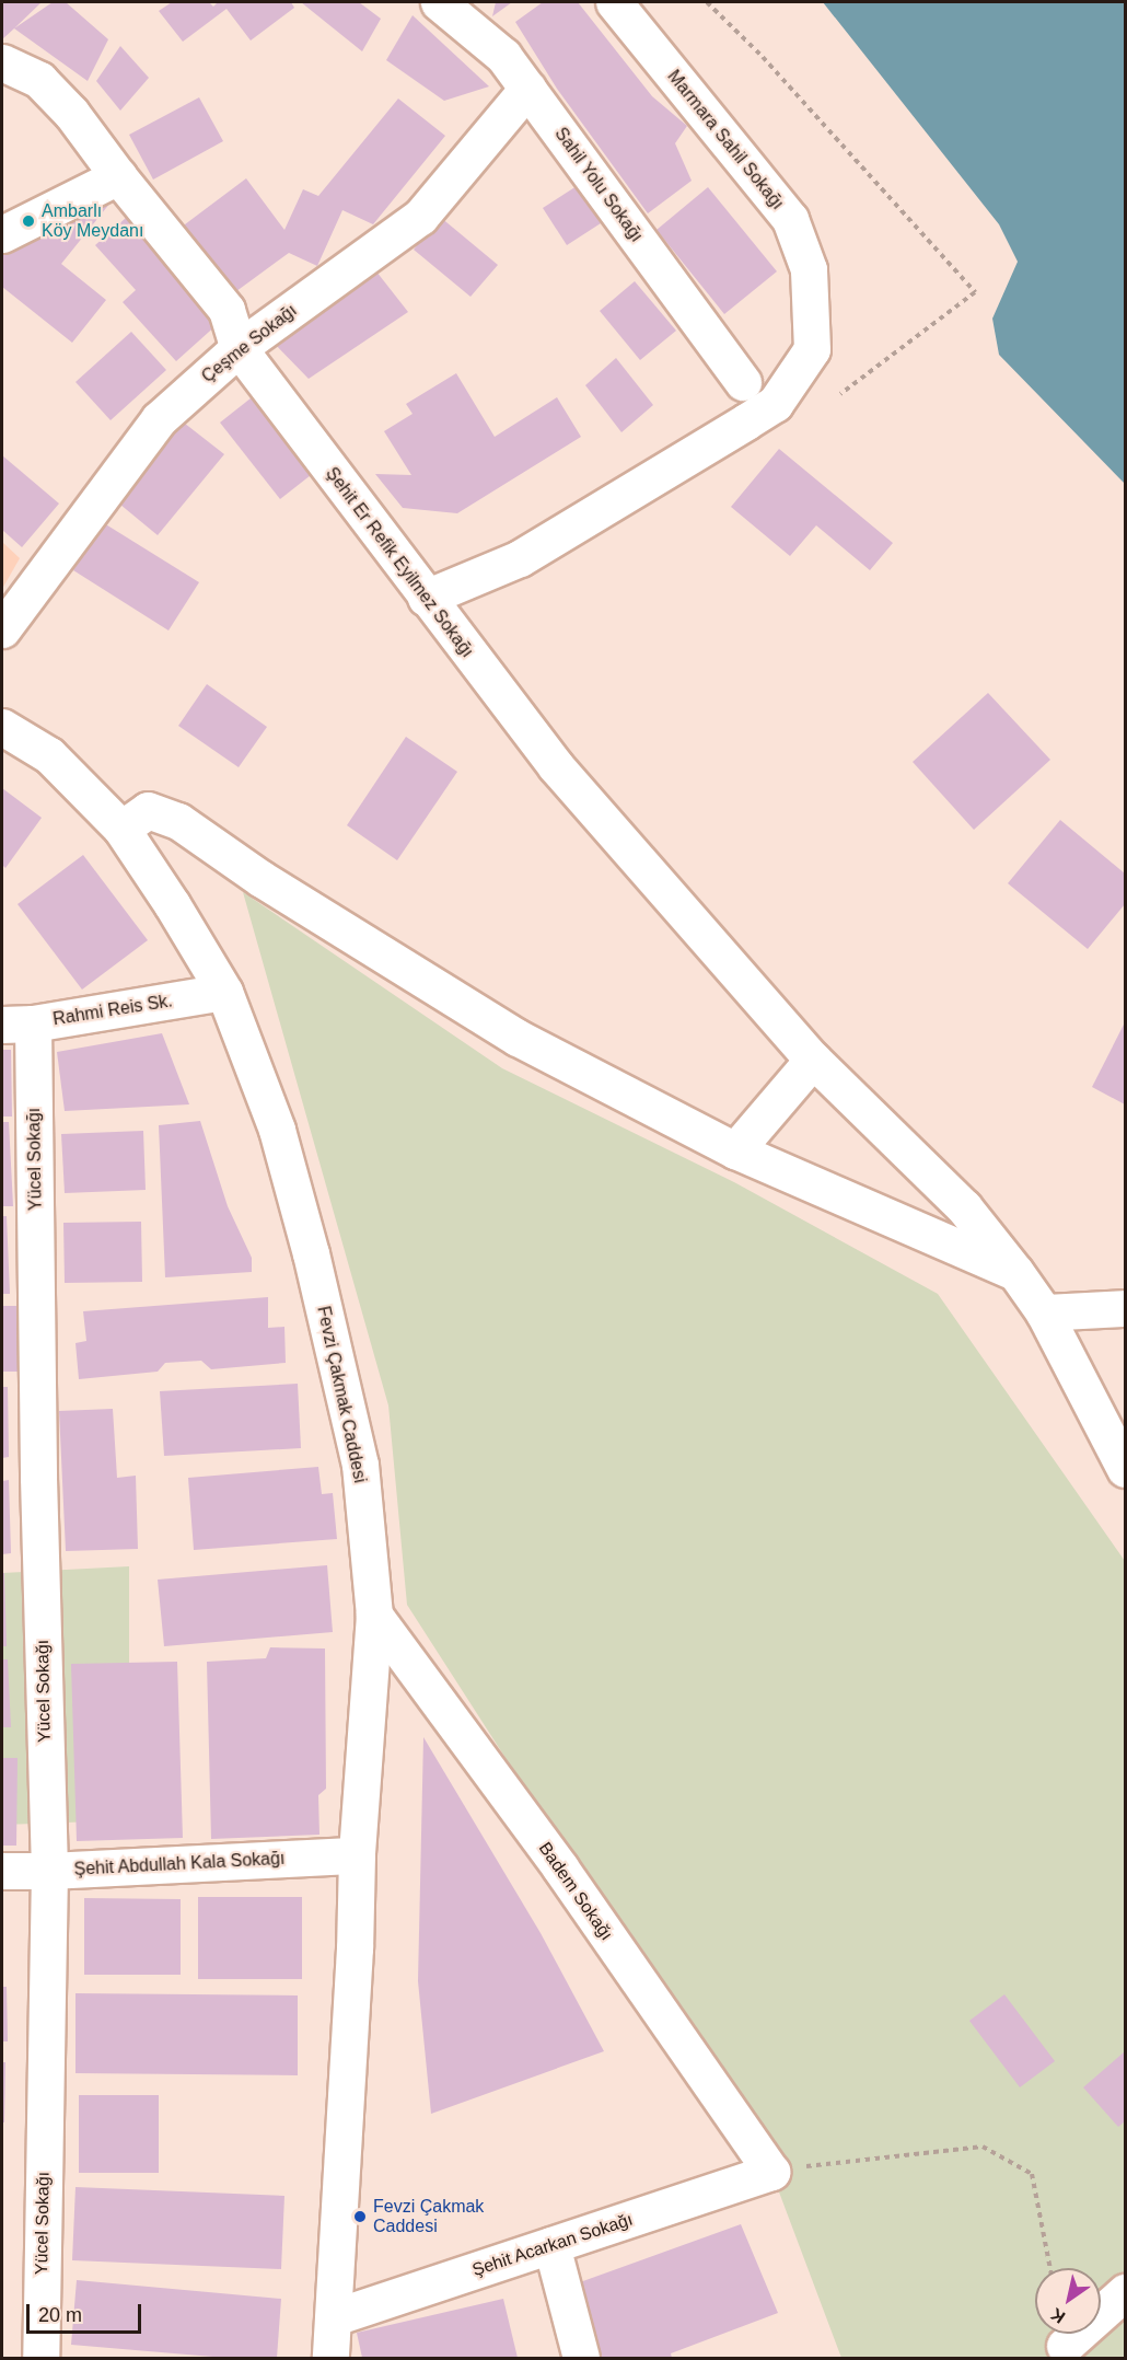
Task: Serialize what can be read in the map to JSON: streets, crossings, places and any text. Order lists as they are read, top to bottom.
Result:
{
  "streets": {
    "street": [
      "Marmara Sahil Sokağı",
      "Sahil Yolu Sokağı",
      "Çeşme Sokağı",
      "Şehit Er Refik Eyilmez Sokağı",
      "Rahmi Reis Sk.",
      "Yücel Sokağı",
      "Fevzi Çakmak Caddesi",
      "Şehit Abdullah Kala Sokağı",
      "Badem Sokağı",
      "Şehit Acarkan Sokağı"
    ]
  },
  "crossings": [
    ["Marmara Sahil Sokağı", "Şehit Er Refik Eyilmez Sokağı"],
    ["Sahil Yolu Sokağı", "Çeşme Sokağı"],
    ["Çeşme Sokağı", "Şehit Er Refik Eyilmez Sokağı"],
    ["Rahmi Reis Sk.", "Yücel Sokağı"],
    ["Rahmi Reis Sk.", "Fevzi Çakmak Caddesi"],
    ["Yücel Sokağı", "Şehit Abdullah Kala Sokağı"],
    ["Fevzi Çakmak Caddesi", "Şehit Abdullah Kala Sokağı"],
    ["Fevzi Çakmak Caddesi", "Badem Sokağı"],
    ["Fevzi Çakmak Caddesi", "Şehit Acarkan Sokağı"],
    ["Badem Sokağı", "Şehit Acarkan Sokağı"]
  ],
  "places": ["Ambarlı Köy Meydanı", "Fevzi Çakmak Caddesi"],
  "scale_bar": "20 m",
  "north": "bottom left"
}
